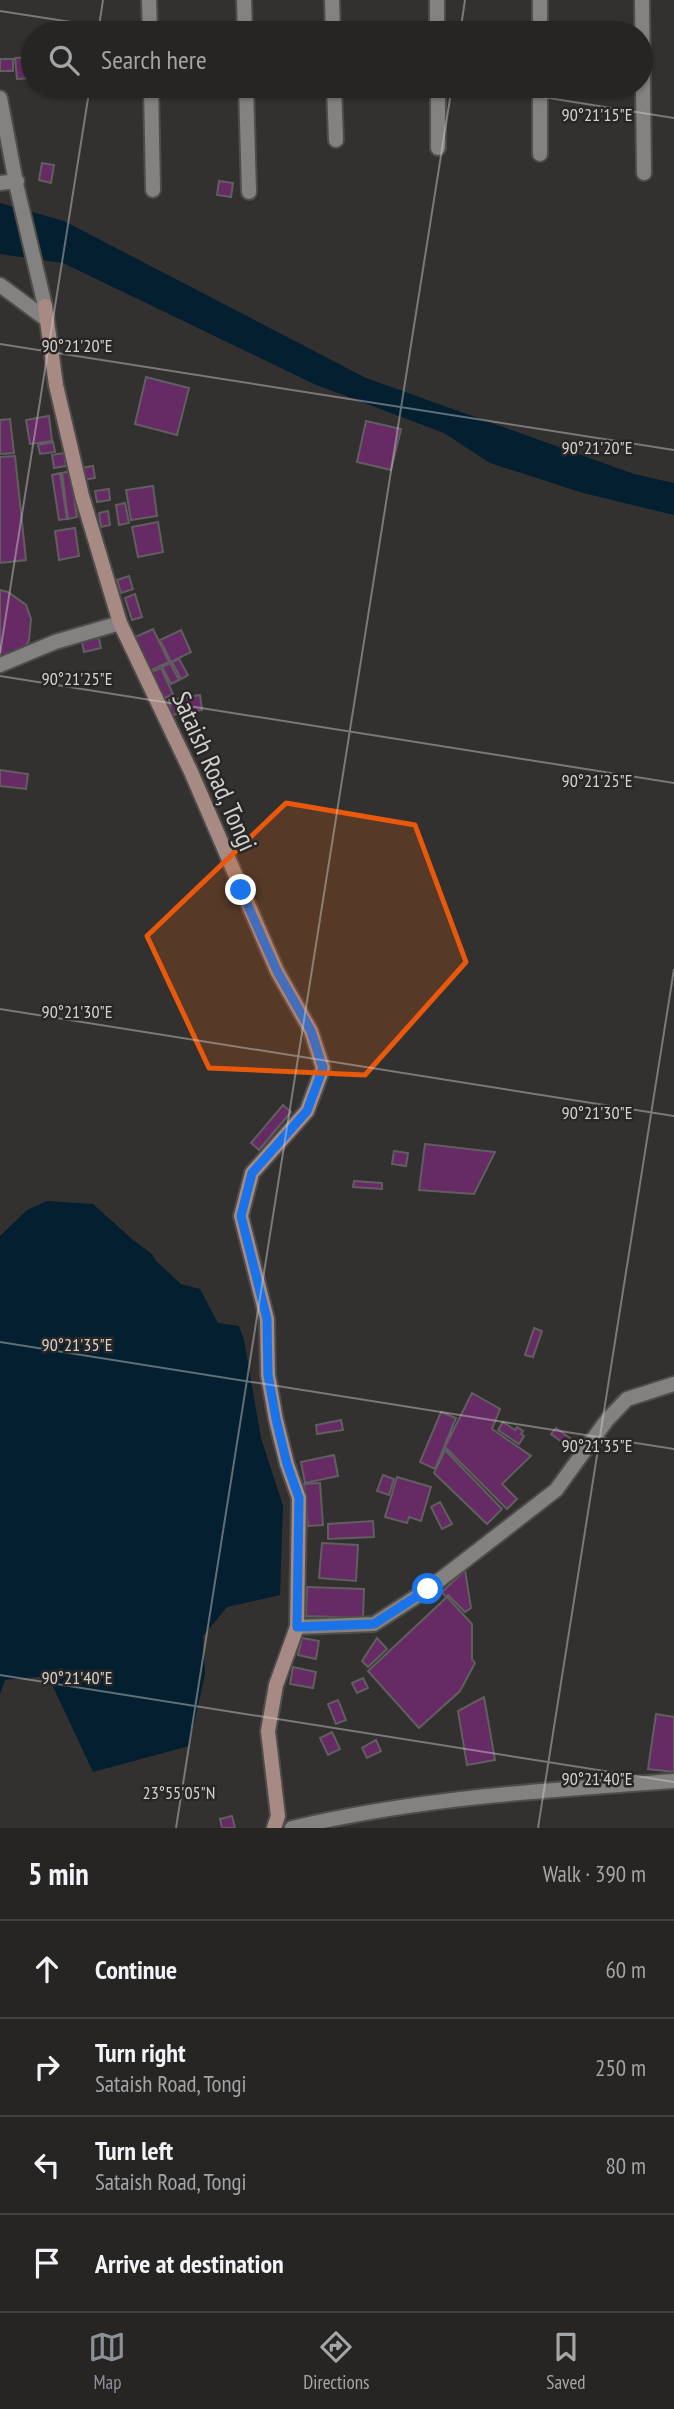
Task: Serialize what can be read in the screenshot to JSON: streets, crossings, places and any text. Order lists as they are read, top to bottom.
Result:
{
  "streets": {
    "street": ["Sataish Road, Tongi"]
  },
  "page": {
    "search": "Search here",
    "heading": ["5 min", "Walk · 390 m"],
    "list": [
      ["Continue", "60 m"],
      ["Turn right", "Sataish Road, Tongi", "250 m"],
      ["Turn left", "Sataish Road, Tongi", "80 m"],
      "Arrive at destination"
    ],
    "nav": ["Map", "Directions", "Saved"]
  },
  "coordinates": [
    "90°21'15\"E",
    "90°21'20\"E",
    "90°21'25\"E",
    "90°21'30\"E",
    "90°21'35\"E",
    "90°21'40\"E",
    "23°55'05\"N"
  ]
}
